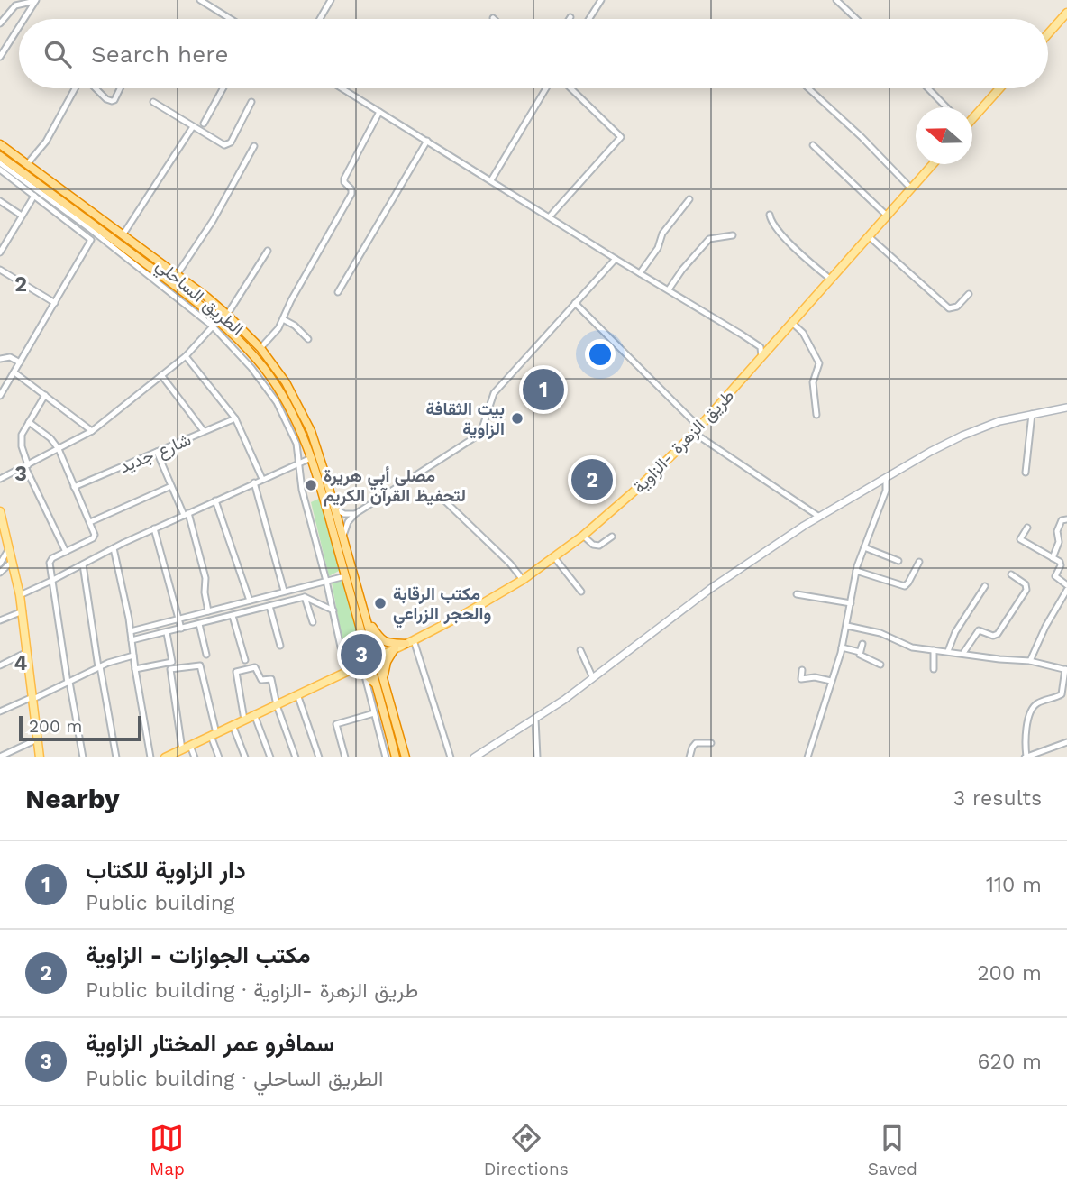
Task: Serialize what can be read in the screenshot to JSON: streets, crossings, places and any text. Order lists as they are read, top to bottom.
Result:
{
  "streets": {
    "highway": ["الطريق الساحلي"],
    "main road": ["طريق الزهرة -الزاوية"],
    "street": ["شارع جديد"]
  },
  "crossings": [
    ["الطريق الساحلي", "طريق الزهرة -الزاوية"]
  ],
  "places": ["بيت الثقافة الزاوية", "مصلى أبي هريرة لتحفيظ القرآن الكريم", "مكتب الرقابة والحجر الزراعي"],
  "scale_bar": "200 m",
  "north": "left",
  "page": {
    "search": "Search here",
    "pins": ["1", "2", "3"],
    "scale": "200 m",
    "heading": ["Nearby", "3 results"],
    "list": [
      {
        "mark": "1",
        "name": "دار الزاوية للكتاب",
        "note": "Public building",
        "value": "110 m"
      },
      {
        "mark": "2",
        "name": "مكتب الجوازات - الزاوية",
        "note": "Public building · طريق الزهرة -الزاوية",
        "value": "200 m"
      },
      {
        "mark": "3",
        "name": "سمافرو عمر المختار الزاوية",
        "note": "Public building · الطريق الساحلي",
        "value": "620 m"
      }
    ],
    "nav": ["Map", "Directions", "Saved"]
  },
  "grid": {
    "rows": ["2", "3", "4"]
  }
}
